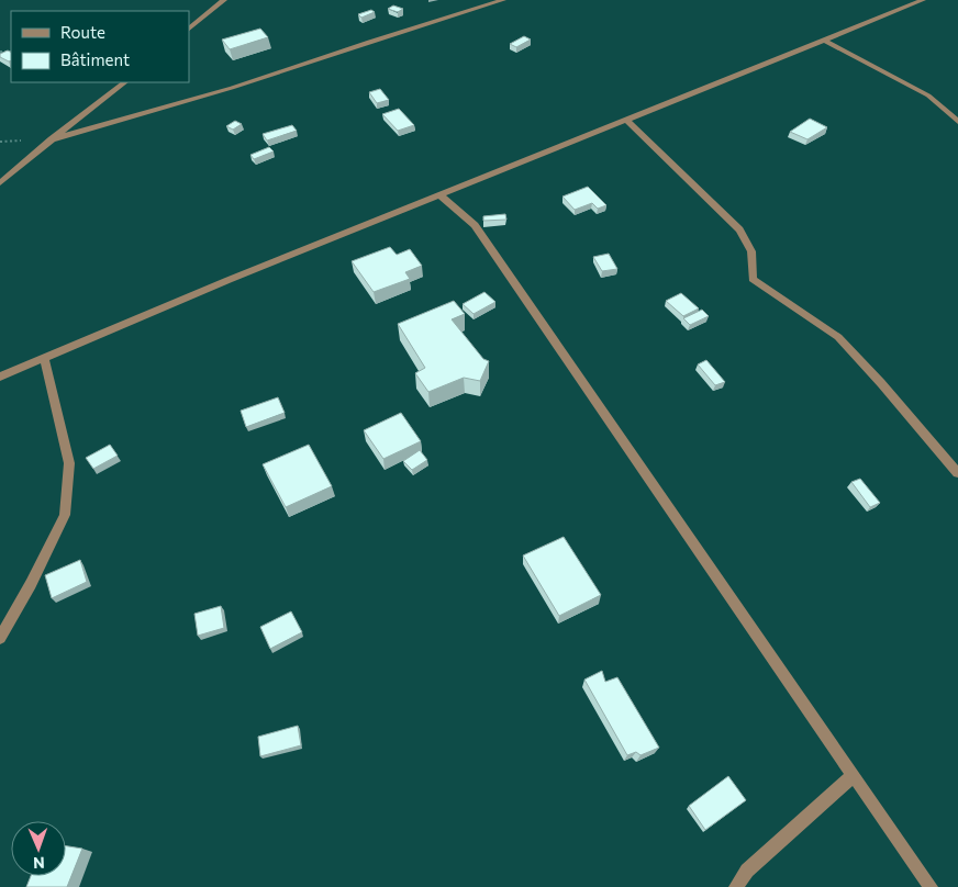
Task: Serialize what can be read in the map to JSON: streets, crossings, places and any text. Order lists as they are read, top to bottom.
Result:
{
  "legend": ["Route", "Bâtiment"],
  "north": "bottom"
}
